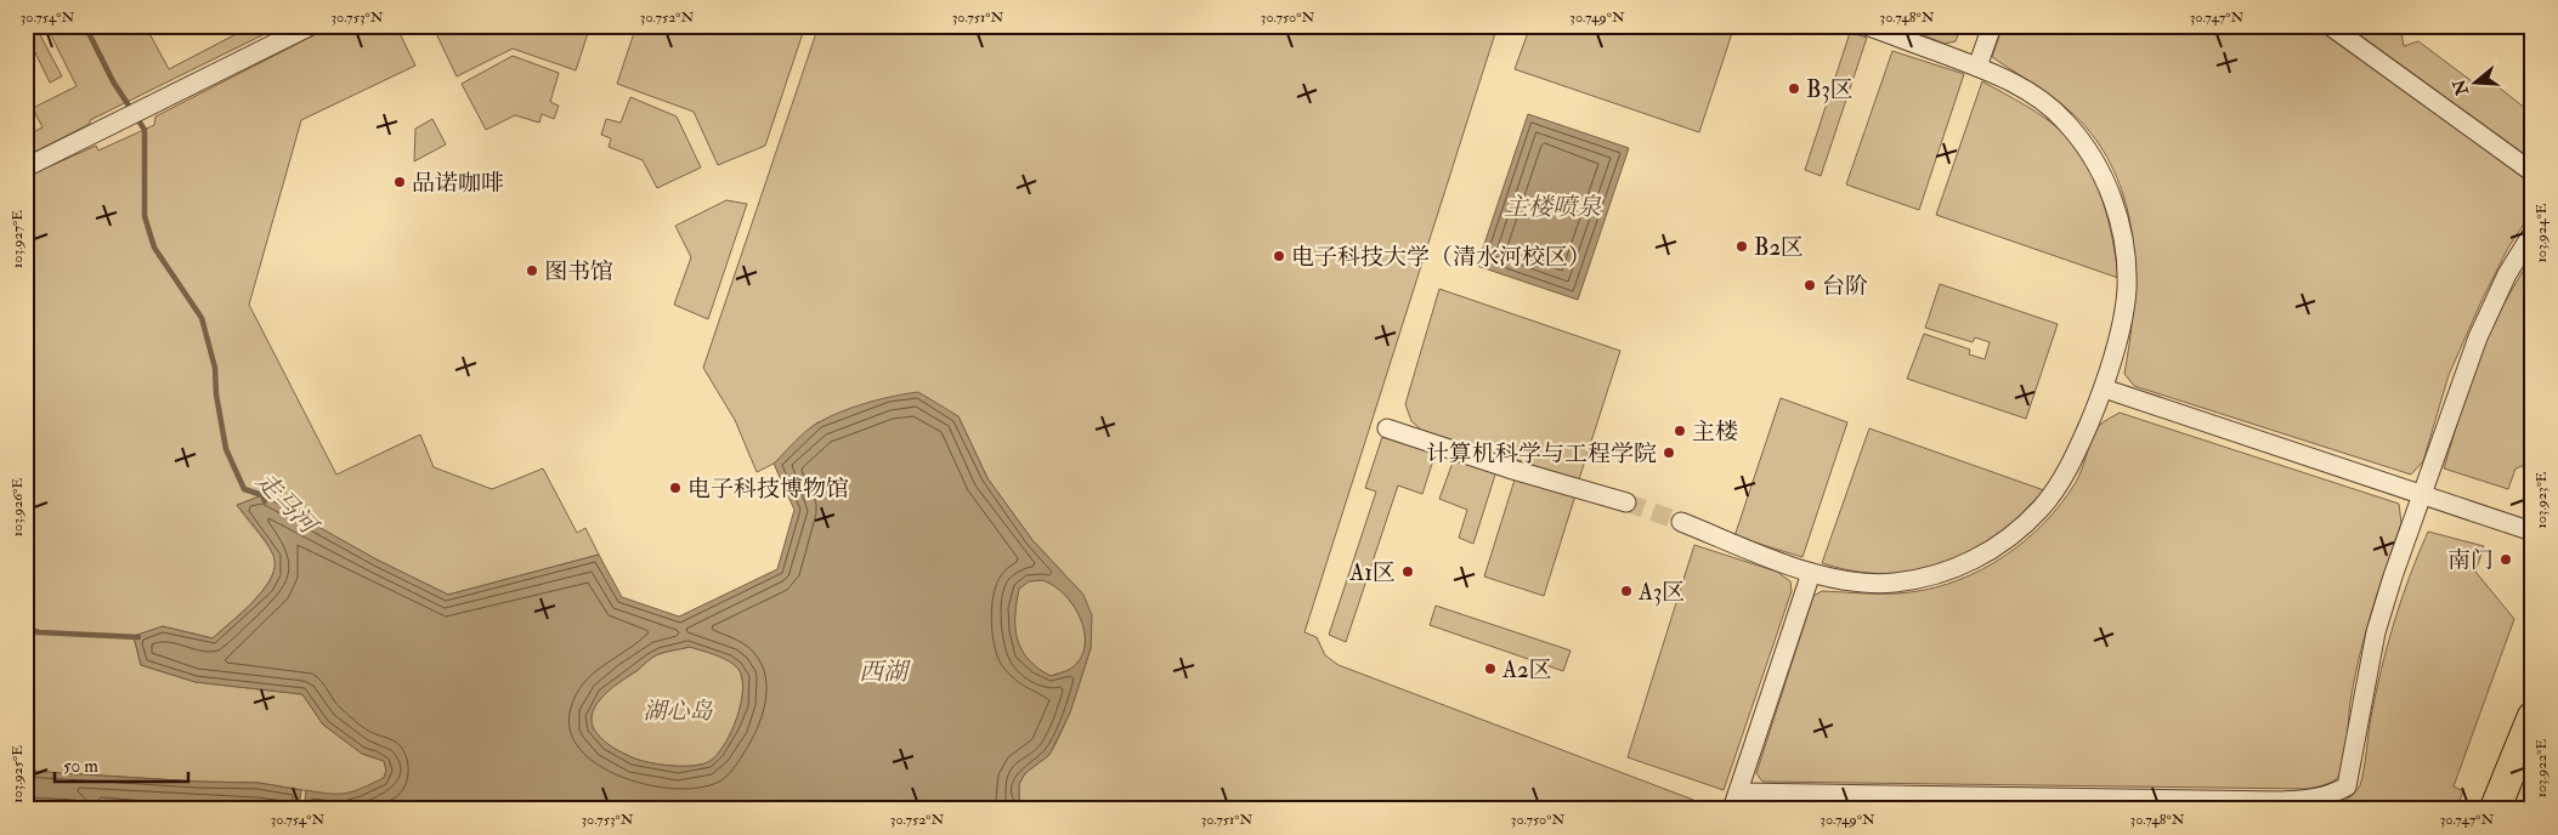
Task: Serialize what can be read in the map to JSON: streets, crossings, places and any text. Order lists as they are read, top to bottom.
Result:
{
  "water": ["主楼喷泉", "走马河", "西湖"],
  "parks": ["湖心岛"],
  "places": [
    "B3区",
    "品诺咖啡",
    "B2区",
    "电子科技大学（清水河校区）",
    "图书馆",
    "台阶",
    "主楼",
    "计算机科学与工程学院",
    "电子科技博物馆",
    "南门",
    "A1区",
    "A3区",
    "A2区"
  ],
  "scale_bar": "50 m",
  "north": "left",
  "coordinates": [
    "30.754°N",
    "30.753°N",
    "30.752°N",
    "30.751°N",
    "30.750°N",
    "30.749°N",
    "30.748°N",
    "30.747°N",
    "103.924°E",
    "103.927°E",
    "103.923°E",
    "103.926°E",
    "103.922°E",
    "103.925°E"
  ]
}
